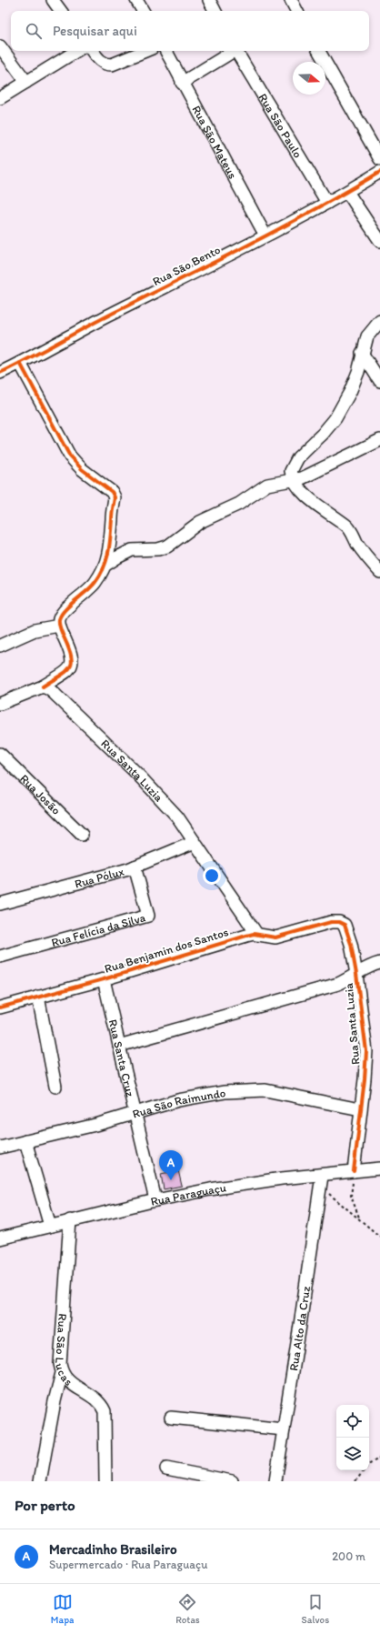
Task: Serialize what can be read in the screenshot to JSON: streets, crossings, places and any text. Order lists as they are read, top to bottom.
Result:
{
  "streets": {
    "street": [
      "Rua São Paulo",
      "Rua São Mateus",
      "Rua São Bento",
      "Rua Santa Luzia",
      "Rua Josão",
      "Rua Pólux",
      "Rua Felícia da Silva",
      "Rua Benjamin dos Santos",
      "Rua Santa Cruz",
      "Rua São Raimundo",
      "Rua Paraguaçu",
      "Rua Alto da Cruz",
      "Rua São Lucas"
    ]
  },
  "crossings": [
    ["Rua São Paulo", "Rua São Bento"],
    ["Rua São Mateus", "Rua São Bento"],
    ["Rua Santa Luzia", "Rua Pólux"],
    ["Rua Santa Luzia", "Rua Benjamin dos Santos"],
    ["Rua Santa Luzia", "Rua São Raimundo"],
    ["Rua Santa Luzia", "Rua Paraguaçu"],
    ["Rua Pólux", "Rua Felícia da Silva"],
    ["Rua Benjamin dos Santos", "Rua Santa Cruz"],
    ["Rua Santa Cruz", "Rua São Raimundo"],
    ["Rua Santa Cruz", "Rua Paraguaçu"],
    ["Rua Paraguaçu", "Rua Alto da Cruz"],
    ["Rua Paraguaçu", "Rua São Lucas"]
  ],
  "north": "right",
  "page": {
    "search": "Pesquisar aqui",
    "pins": "A",
    "heading": "Por perto",
    "list": [
      {
        "mark": "A",
        "name": "Mercadinho Brasileiro",
        "note": "Supermercado · Rua Paraguaçu",
        "value": "200 m"
      }
    ],
    "nav": ["Mapa", "Rotas", "Salvos"]
  }
}
